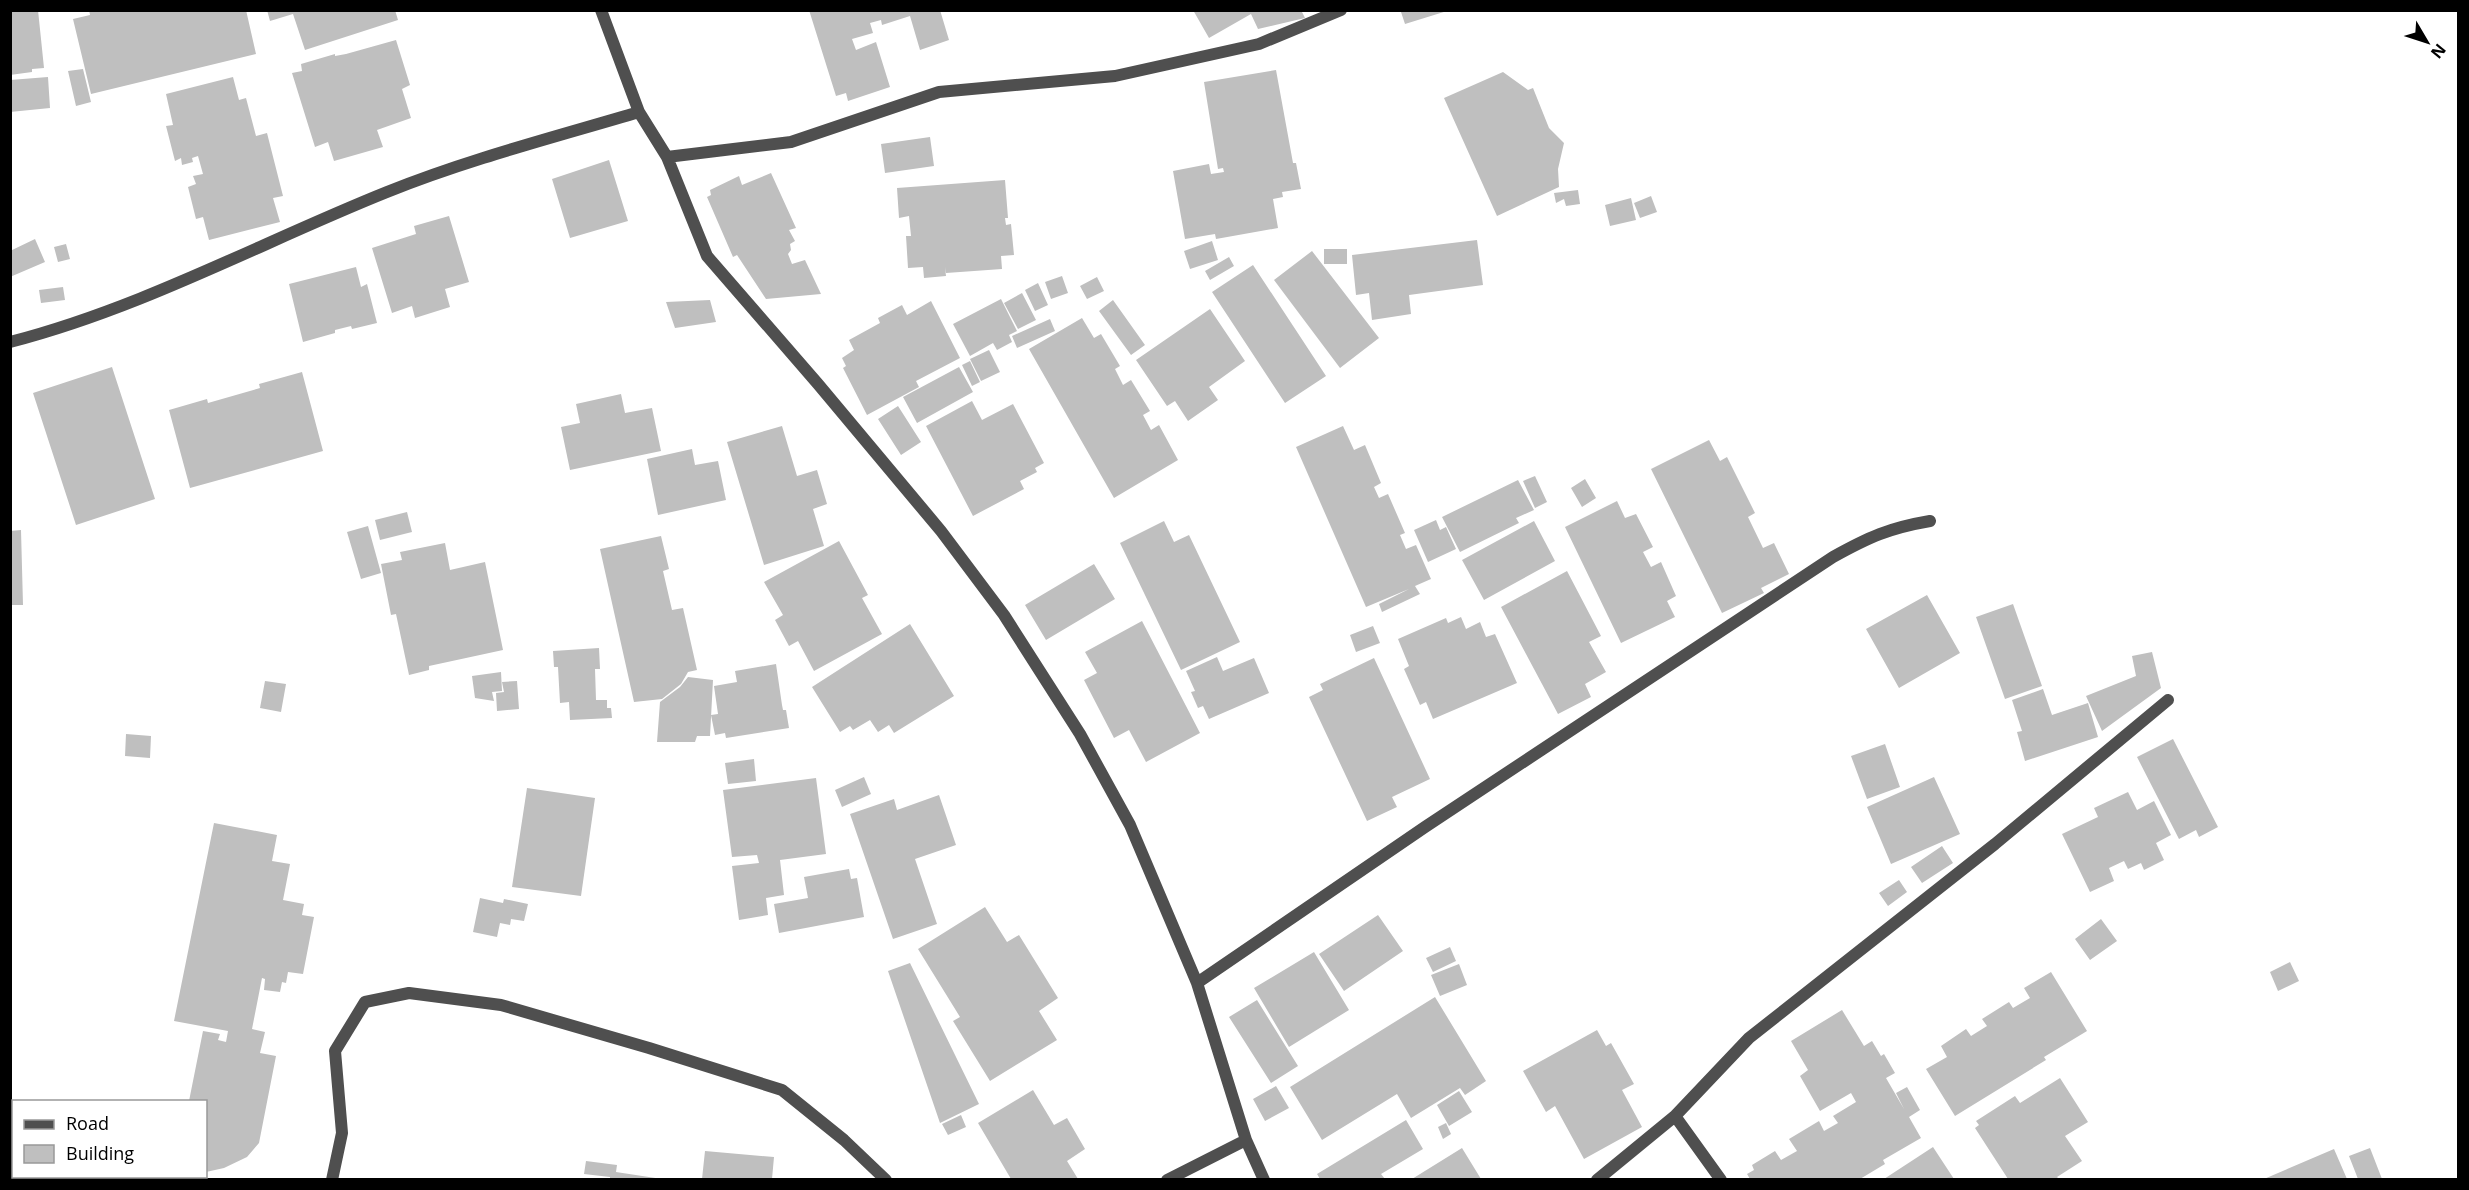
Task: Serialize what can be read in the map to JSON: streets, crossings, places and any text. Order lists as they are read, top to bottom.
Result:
{
  "legend": ["Road", "Building"],
  "north": "bottom right"
}
